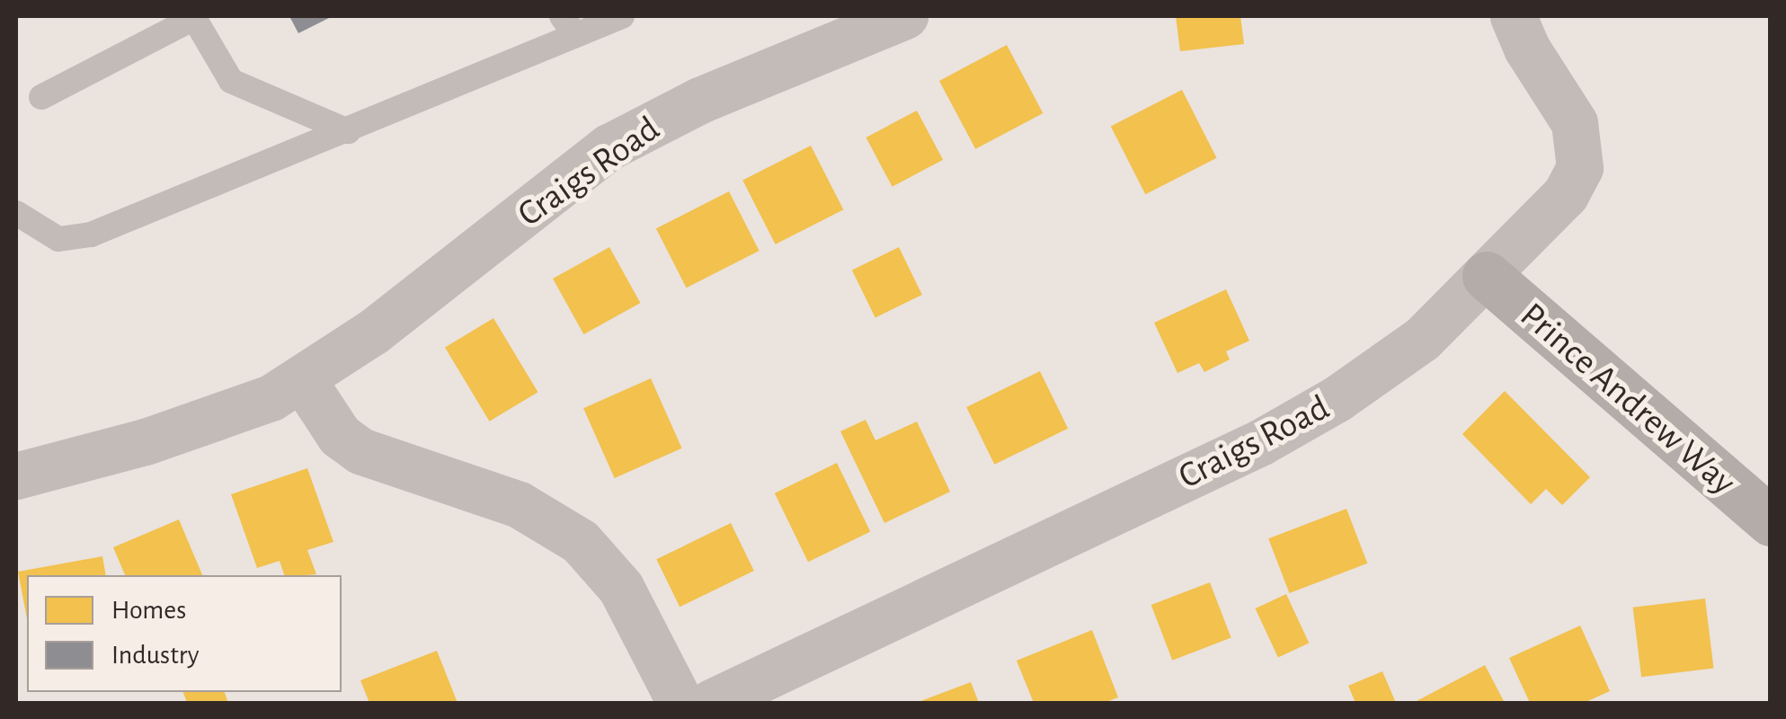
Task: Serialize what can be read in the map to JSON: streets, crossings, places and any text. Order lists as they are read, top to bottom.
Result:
{
  "streets": {
    "street": ["Craigs Road", "Prince Andrew Way"]
  },
  "crossings": [
    ["Craigs Road", "Prince Andrew Way"]
  ],
  "legend": ["Homes", "Industry"]
}
